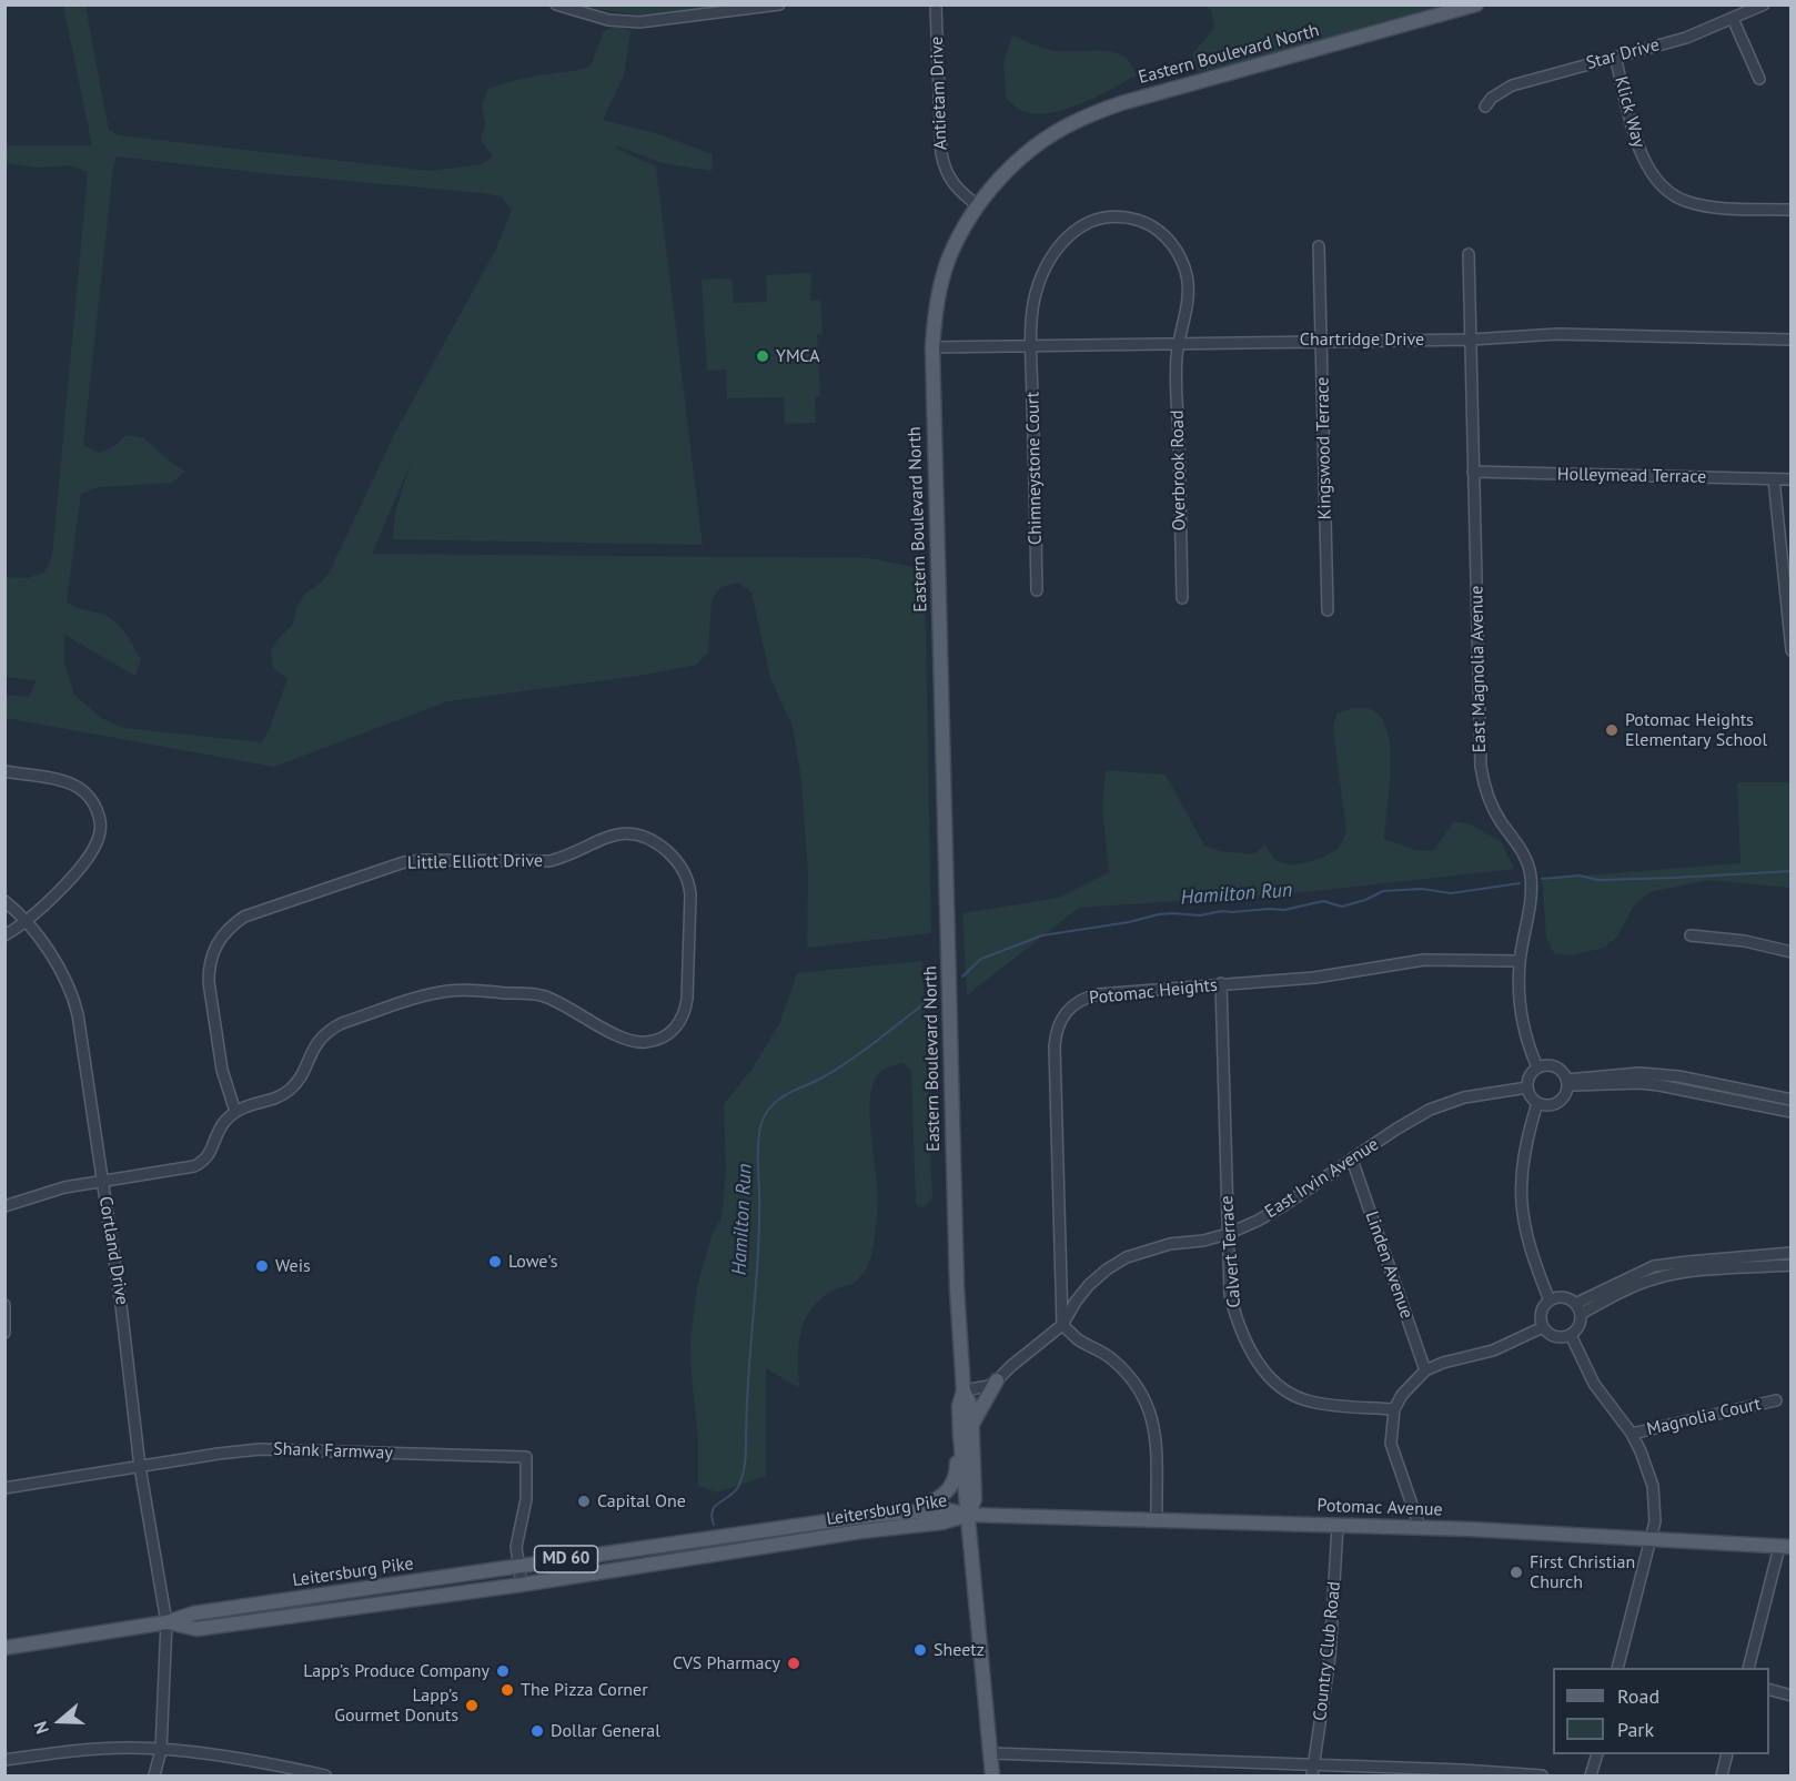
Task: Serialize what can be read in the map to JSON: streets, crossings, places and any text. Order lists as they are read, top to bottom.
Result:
{
  "streets": {
    "main road": [
      "Eastern Boulevard North",
      "Potomac Avenue",
      "Leitersburg Pike",
      "MD 60"
    ],
    "street": [
      "Star Drive",
      "Antietam Drive",
      "Klick Way",
      "Chartridge Drive",
      "Kingswood Terrace",
      "Chimneystone Court",
      "Overbrook Road",
      "Holleymead Terrace",
      "East Magnolia Avenue",
      "Little Elliott Drive",
      "Potomac Heights",
      "East Irvin Avenue",
      "Cortland Drive",
      "Calvert Terrace",
      "Linden Avenue",
      "Magnolia Court",
      "Shank Farmway",
      "Country Club Road"
    ]
  },
  "crossings": [
    ["Eastern Boulevard North", "Antietam Drive"],
    ["Eastern Boulevard North", "Chartridge Drive"],
    ["Eastern Boulevard North", "Potomac Avenue"],
    ["Eastern Boulevard North", "Leitersburg Pike"],
    ["Star Drive", "Klick Way"],
    ["Chartridge Drive", "Kingswood Terrace"],
    ["Chartridge Drive", "Chimneystone Court"],
    ["Chartridge Drive", "Overbrook Road"],
    ["Chartridge Drive", "East Magnolia Avenue"],
    ["Chimneystone Court", "Overbrook Road"],
    ["Holleymead Terrace", "East Magnolia Avenue"],
    ["East Magnolia Avenue", "Potomac Heights"],
    ["East Magnolia Avenue", "East Irvin Avenue"],
    ["Potomac Heights", "East Irvin Avenue"],
    ["Potomac Heights", "Calvert Terrace"],
    ["East Irvin Avenue", "Calvert Terrace"],
    ["East Irvin Avenue", "Linden Avenue"],
    ["Cortland Drive", "Shank Farmway"],
    ["Cortland Drive", "Leitersburg Pike"],
    ["Shank Farmway", "Leitersburg Pike"],
    ["Potomac Avenue", "Leitersburg Pike"],
    ["Potomac Avenue", "Country Club Road"]
  ],
  "water": ["Hamilton Run"],
  "places": [
    "YMCA",
    "Potomac Heights Elementary School",
    "Lowe's",
    "Weis",
    "Capital One",
    "First Christian Church",
    "Sheetz",
    "CVS Pharmacy",
    "Lapp's Produce Company",
    "The Pizza Corner",
    "Lapp's Gourmet Donuts",
    "Dollar General"
  ],
  "legend": ["Road", "Park"],
  "north": "left"
}
